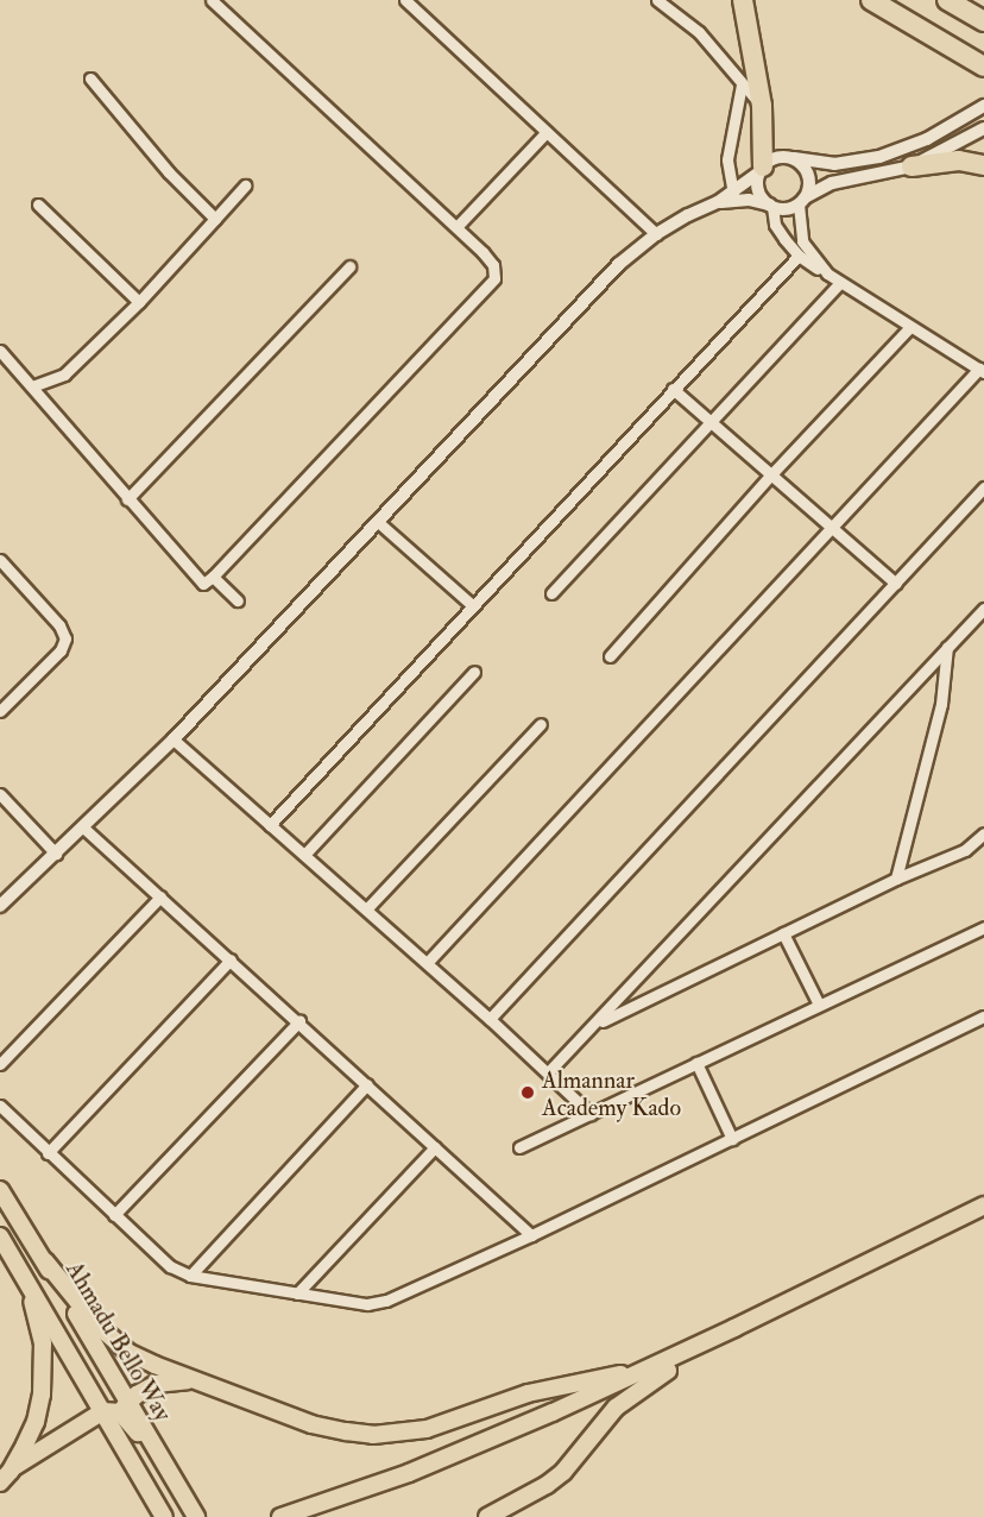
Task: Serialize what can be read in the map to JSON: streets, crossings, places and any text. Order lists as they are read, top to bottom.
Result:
{
  "streets": {
    "main road": ["Ahmadu Bello Way"]
  },
  "places": ["Almannar Academy Kado"]
}
